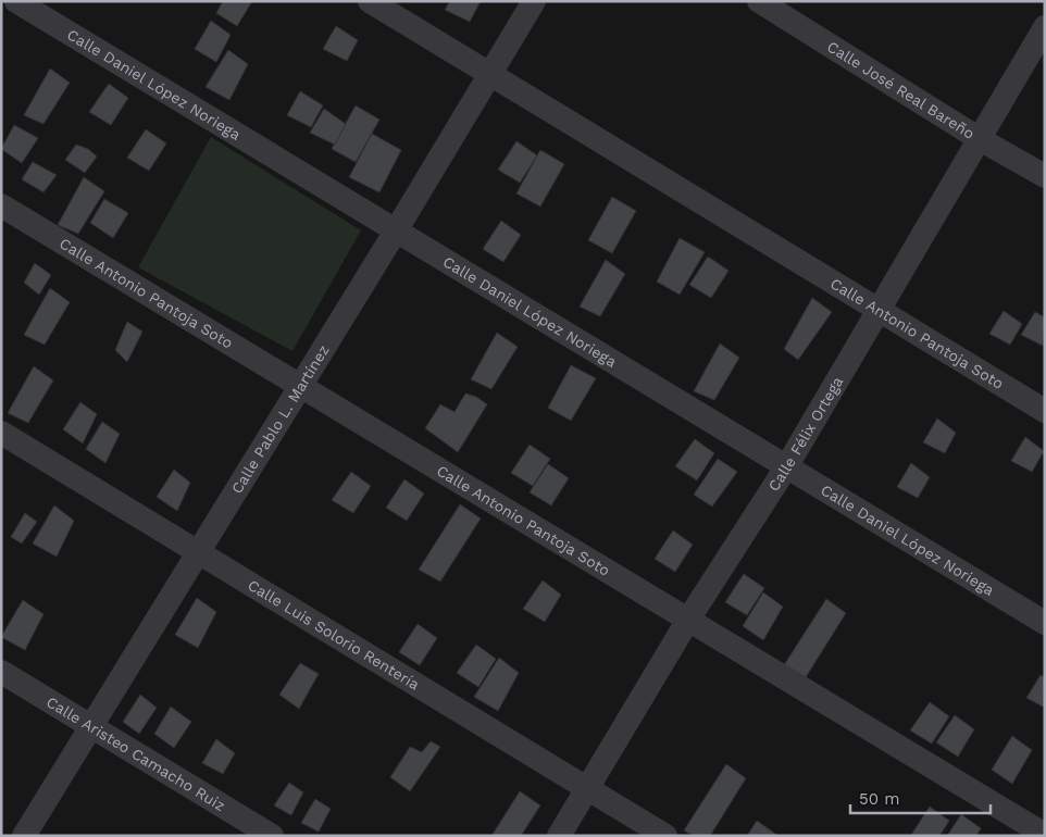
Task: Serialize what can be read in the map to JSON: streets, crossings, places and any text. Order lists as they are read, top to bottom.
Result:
{
  "streets": {
    "street": [
      "Calle Daniel López Noriega",
      "Calle José Real Bareño",
      "Calle Antonio Pantoja Soto",
      "Calle Pablo L. Martínez",
      "Calle Félix Ortega",
      "Calle Luis Solorio Rentería",
      "Calle Aristeo Camacho Ruiz"
    ]
  },
  "crossings": [
    ["Calle Daniel López Noriega", "Calle Pablo L. Martínez"],
    ["Calle Daniel López Noriega", "Calle Félix Ortega"],
    ["Calle José Real Bareño", "Calle Félix Ortega"],
    ["Calle Antonio Pantoja Soto", "Calle Pablo L. Martínez"],
    ["Calle Antonio Pantoja Soto", "Calle Félix Ortega"],
    ["Calle Pablo L. Martínez", "Calle Luis Solorio Rentería"],
    ["Calle Pablo L. Martínez", "Calle Aristeo Camacho Ruiz"],
    ["Calle Félix Ortega", "Calle Luis Solorio Rentería"]
  ],
  "scale_bar": "50 m"
}
